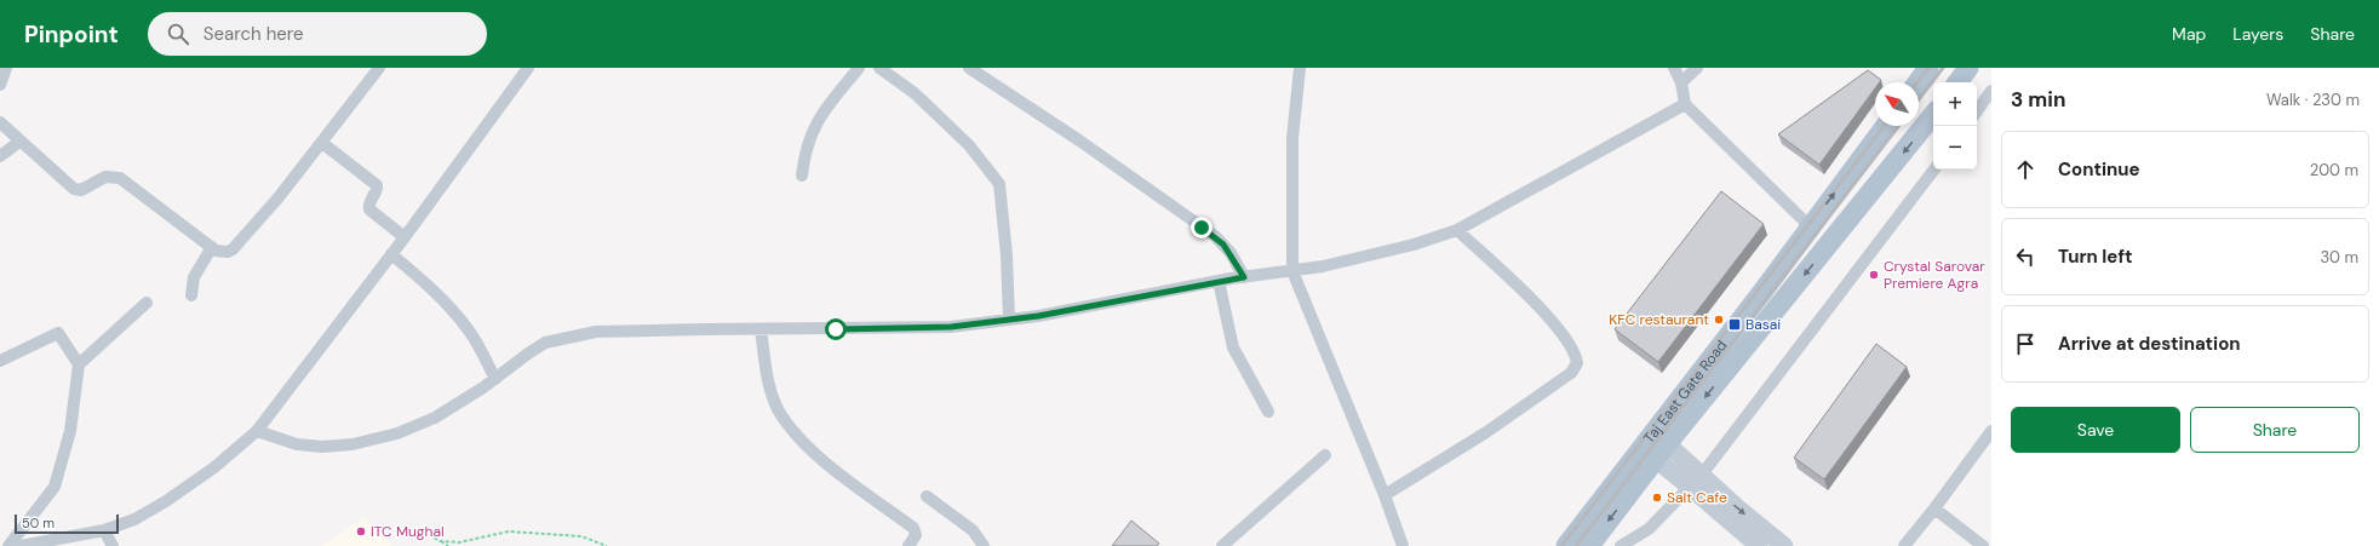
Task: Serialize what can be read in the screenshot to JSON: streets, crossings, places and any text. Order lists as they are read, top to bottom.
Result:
{
  "streets": {
    "main road": ["Taj East Gate Road"]
  },
  "places": {
    "other": [
      "Crystal Sarovar Premiere Agra",
      "KFC restaurant",
      "Salt Cafe",
      "ITC Mughal"
    ],
    "transit": ["Basai"]
  },
  "scale_bar": "50 m",
  "north": "top left",
  "page": {
    "header": "Pinpoint",
    "search": "Search here",
    "nav": ["Map", "Layers", "Share"],
    "heading": ["3 min", "Walk · 230 m"],
    "map_buttons": ["+", "−"],
    "list": [
      ["Continue", "200 m"],
      ["Turn left", "30 m"],
      "Arrive at destination"
    ],
    "buttons": ["Save", "Share"],
    "scale": "50 m"
  }
}
